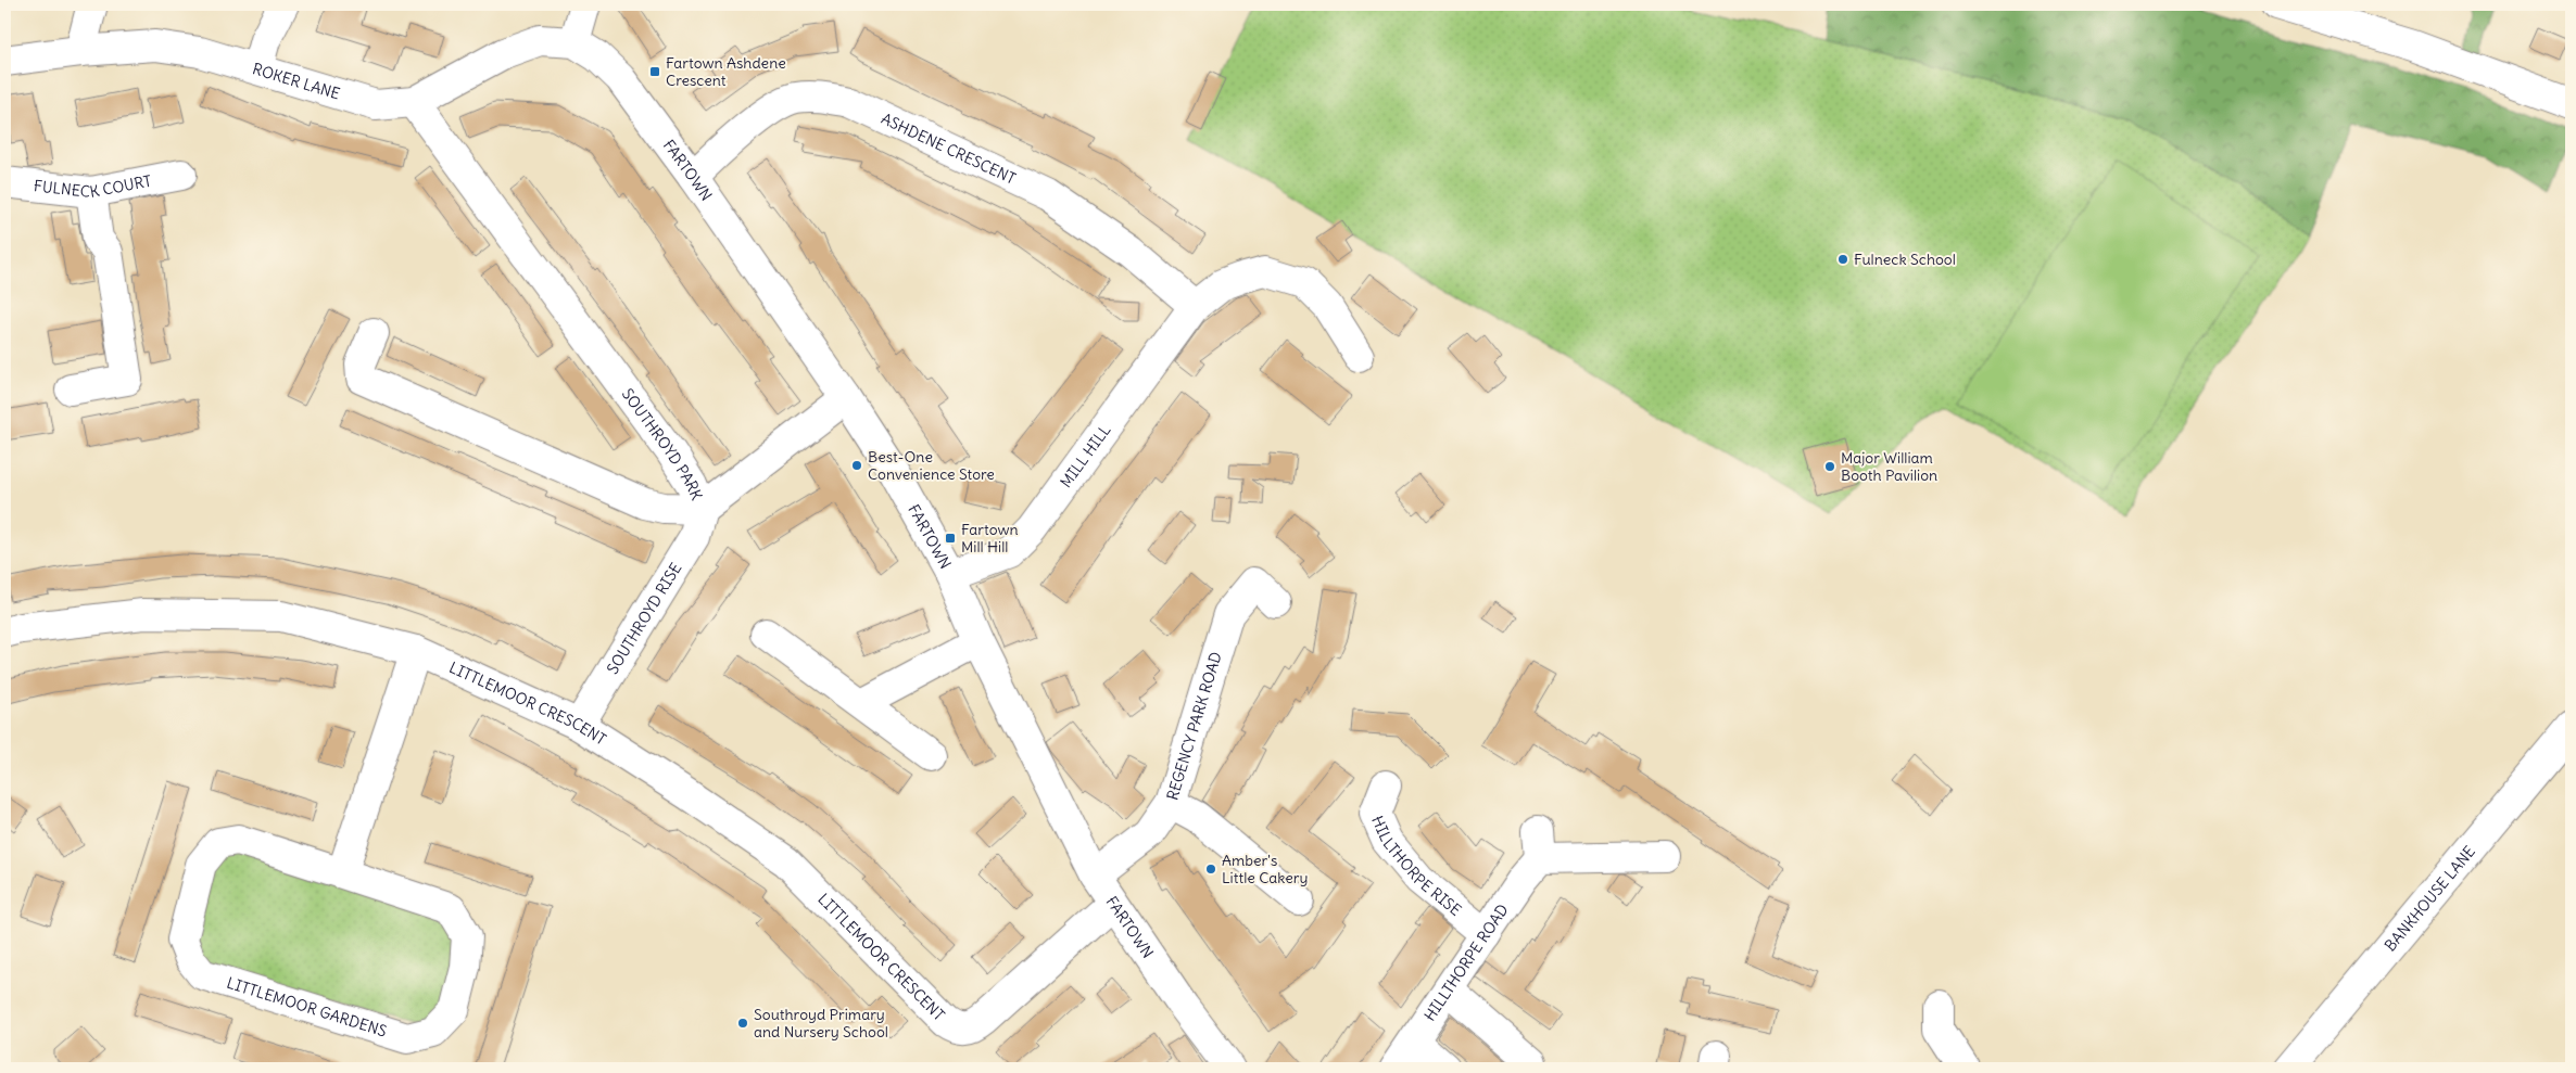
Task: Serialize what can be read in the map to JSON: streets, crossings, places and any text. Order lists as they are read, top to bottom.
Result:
{
  "streets": {
    "street": [
      "ROKER LANE",
      "ASHDENE CRESCENT",
      "FARTOWN",
      "FULNECK COURT",
      "SOUTHROYD PARK",
      "MILL HILL",
      "SOUTHROYD RISE",
      "LITTLEMOOR CRESCENT",
      "REGENCY PARK ROAD",
      "HILLTHORPE RISE",
      "BANKHOUSE LANE",
      "HILLTHORPE ROAD",
      "LITTLEMOOR GARDENS"
    ]
  },
  "crossings": [
    ["ROKER LANE", "FARTOWN"],
    ["ROKER LANE", "SOUTHROYD PARK"],
    ["ASHDENE CRESCENT", "FARTOWN"],
    ["ASHDENE CRESCENT", "MILL HILL"],
    ["FARTOWN", "MILL HILL"],
    ["FARTOWN", "LITTLEMOOR CRESCENT"],
    ["FARTOWN", "REGENCY PARK ROAD"],
    ["SOUTHROYD PARK", "SOUTHROYD RISE"],
    ["SOUTHROYD RISE", "LITTLEMOOR CRESCENT"],
    ["HILLTHORPE RISE", "HILLTHORPE ROAD"]
  ],
  "places": {
    "transit": ["Fartown Ashdene Crescent", "Fartown Mill Hill"],
    "other": [
      "Fulneck School",
      "Best-One Convenience Store",
      "Major William Booth Pavilion",
      "Amber's Little Cakery",
      "Southroyd Primary and Nursery School"
    ]
  }
}
